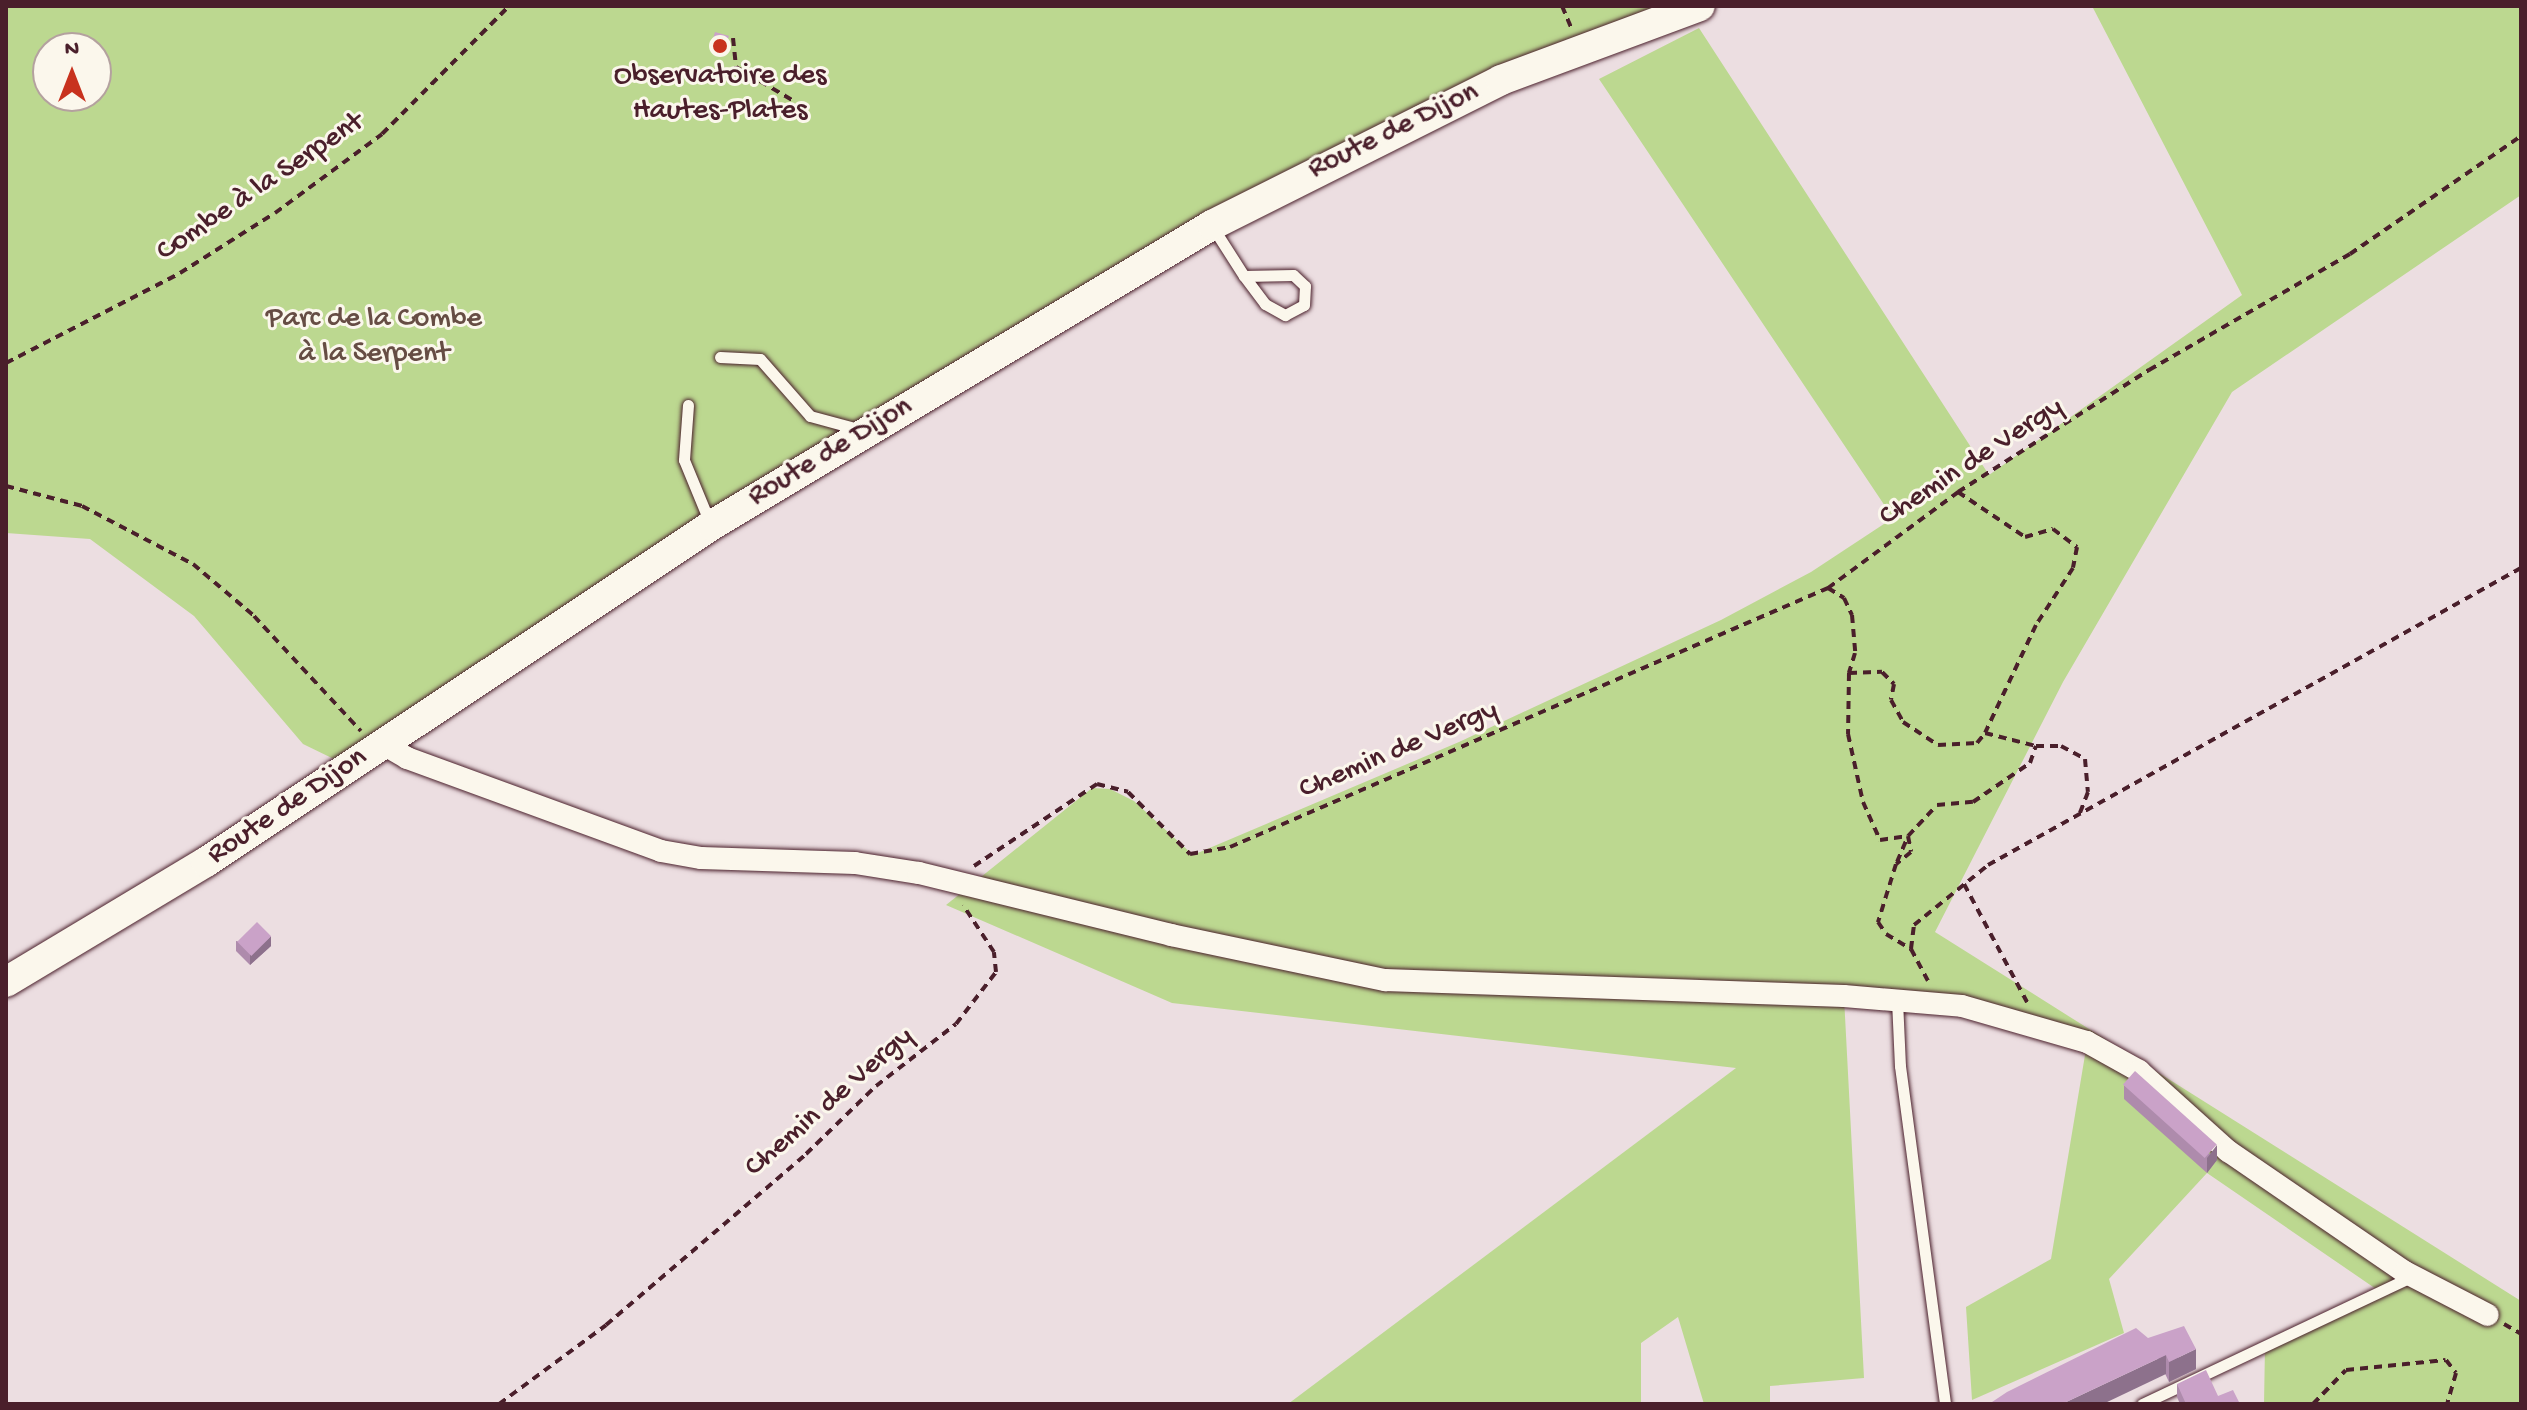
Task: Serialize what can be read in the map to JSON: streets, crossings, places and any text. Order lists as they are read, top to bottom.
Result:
{
  "streets": {
    "main road": ["Route de Dijon"],
    "path": ["Combe à la Serpent", "Chemin de Vergy"]
  },
  "parks": ["Parc de la Combe à la Serpent"],
  "places": ["Observatoire des Hautes-Plates"],
  "north": "top"
}
